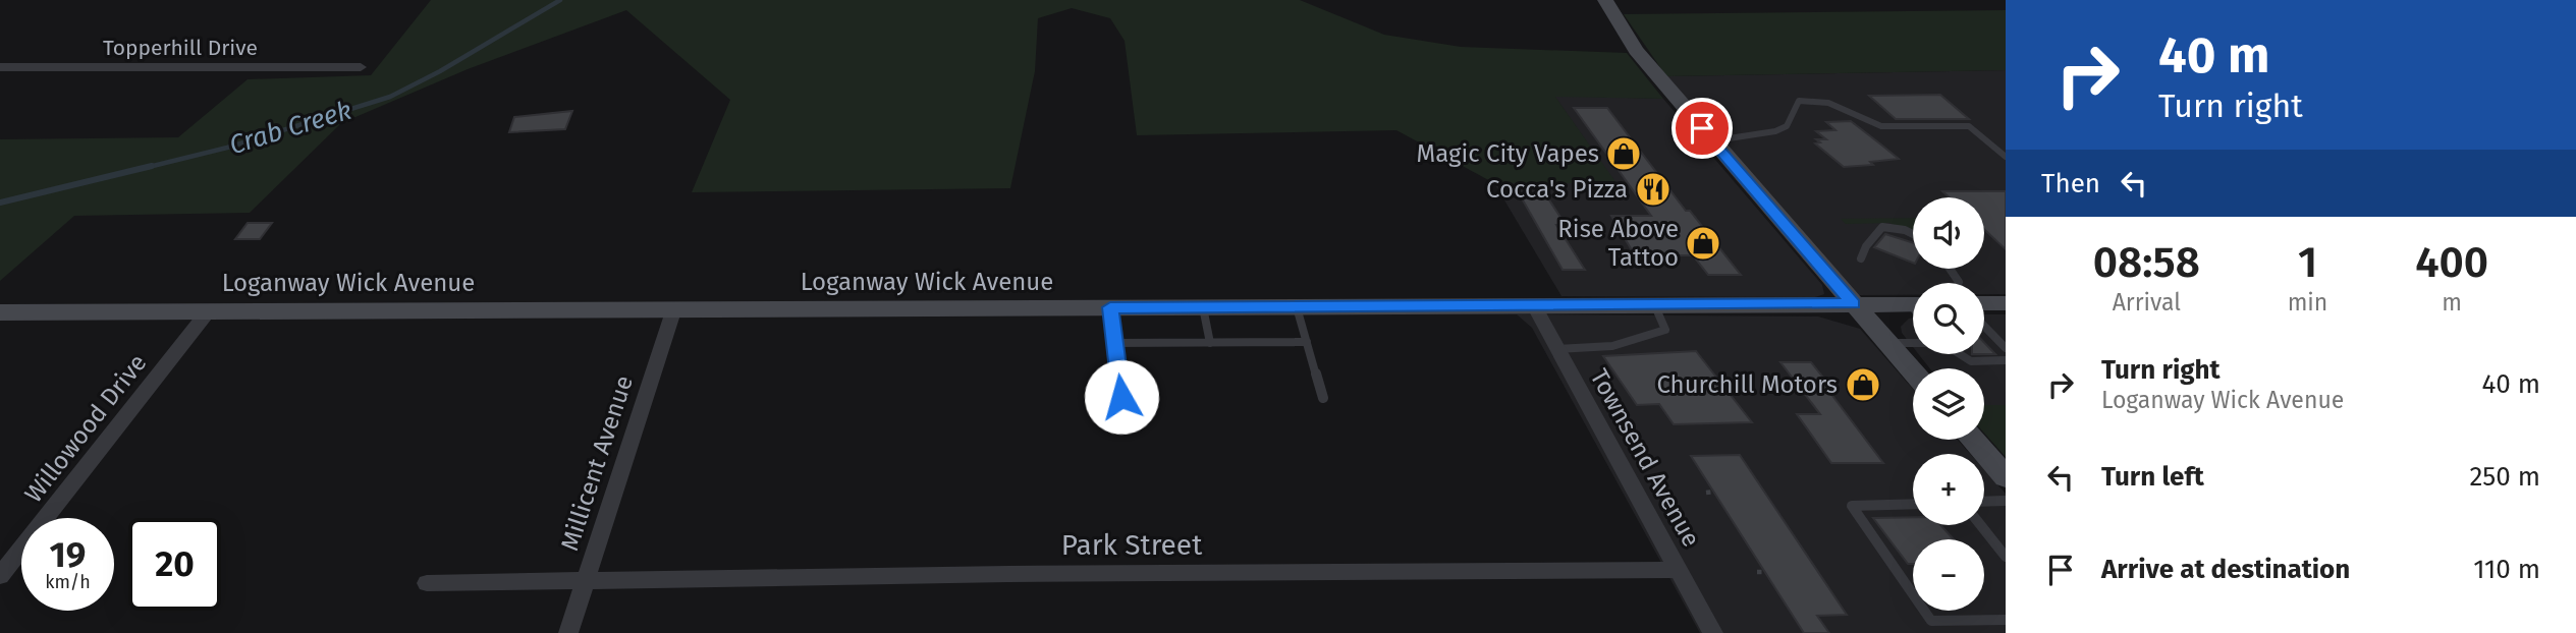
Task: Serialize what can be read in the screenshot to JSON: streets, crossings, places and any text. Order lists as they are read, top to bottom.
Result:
{
  "streets": {
    "street": [
      "Topperhill Drive",
      "Loganway Wick Avenue",
      "Willowood Drive",
      "Townsend Avenue",
      "Millicent Avenue",
      "Park Street"
    ]
  },
  "crossings": [
    ["Loganway Wick Avenue", "Willowood Drive"],
    ["Loganway Wick Avenue", "Townsend Avenue"],
    ["Loganway Wick Avenue", "Millicent Avenue"],
    ["Townsend Avenue", "Park Street"],
    ["Millicent Avenue", "Park Street"]
  ],
  "water": ["Crab Creek"],
  "places": {
    "shop": ["Magic City Vapes", "Rise Above Tattoo", "Churchill Motors"],
    "restaurant": ["Cocca's Pizza"]
  },
  "page": {
    "turn": ["40 m", "Turn right"],
    "then": "Then",
    "map_buttons": ["+", "−"],
    "eta": [
      "08:58",
      "Arrival",
      "1",
      "min",
      "400",
      "m"
    ],
    "list": [
      {
        "name": "Turn right",
        "note": "Loganway Wick Avenue",
        "value": "40 m"
      },
      {
        "name": "Turn left",
        "value": "250 m"
      },
      {
        "name": "Arrive at destination",
        "value": "110 m"
      }
    ],
    "speed": "19 km/h",
    "limit": "20"
  }
}
